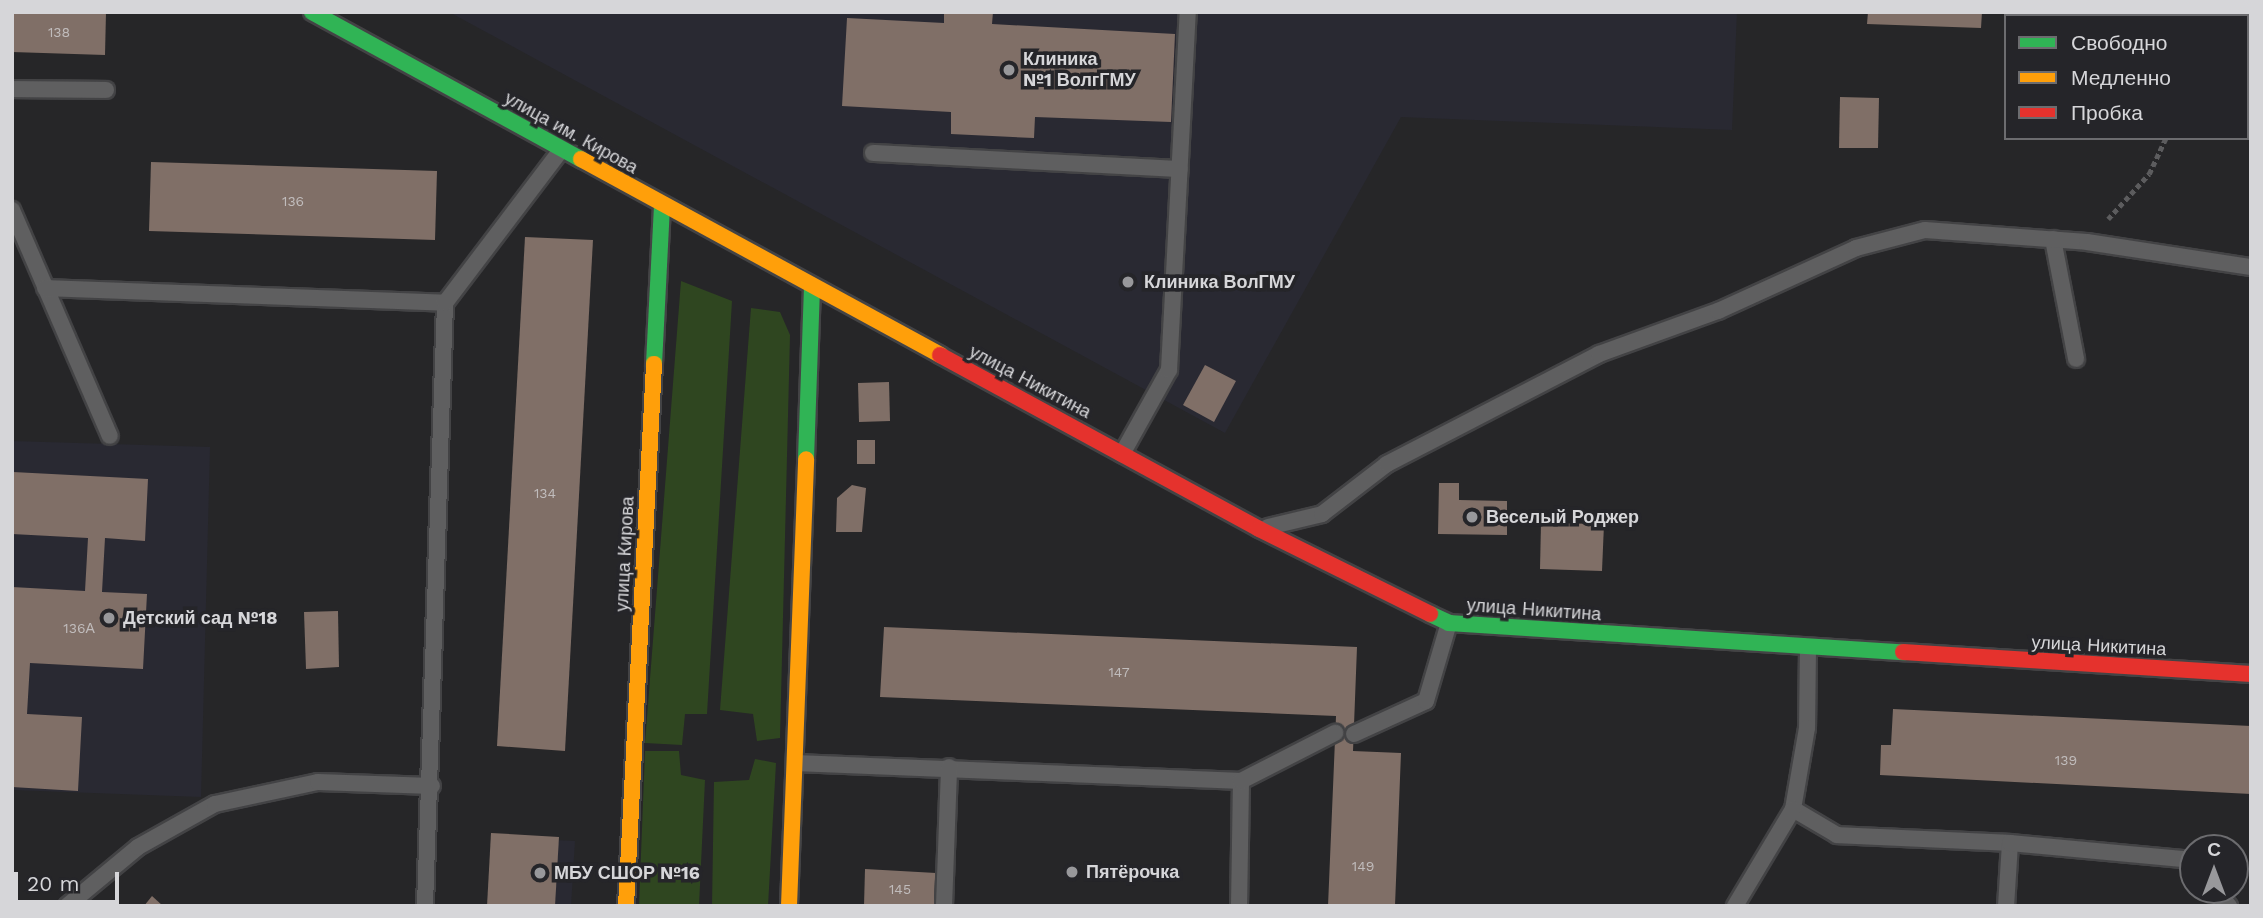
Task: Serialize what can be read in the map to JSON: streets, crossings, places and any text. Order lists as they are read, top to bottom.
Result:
{
  "streets": {
    "main road": ["улица им. Кирова", "улица Никитина", "улица Кирова"]
  },
  "crossings": [
    ["улица им. Кирова", "улица Никитина"],
    ["улица им. Кирова", "улица Кирова"]
  ],
  "places": [
    "Клиника №1 ВолгГМУ",
    "Клиника ВолГМУ",
    "Веселый Роджер",
    "Детский сад №18",
    "Пятёрочка",
    "МБУ СШОР №16"
  ],
  "house_numbers": [
    "138",
    "136",
    "134",
    "136А",
    "147",
    "139",
    "149",
    "145"
  ],
  "legend": ["Свободно", "Медленно", "Пробка"],
  "scale_bar": "20 m",
  "north": "top"
}
